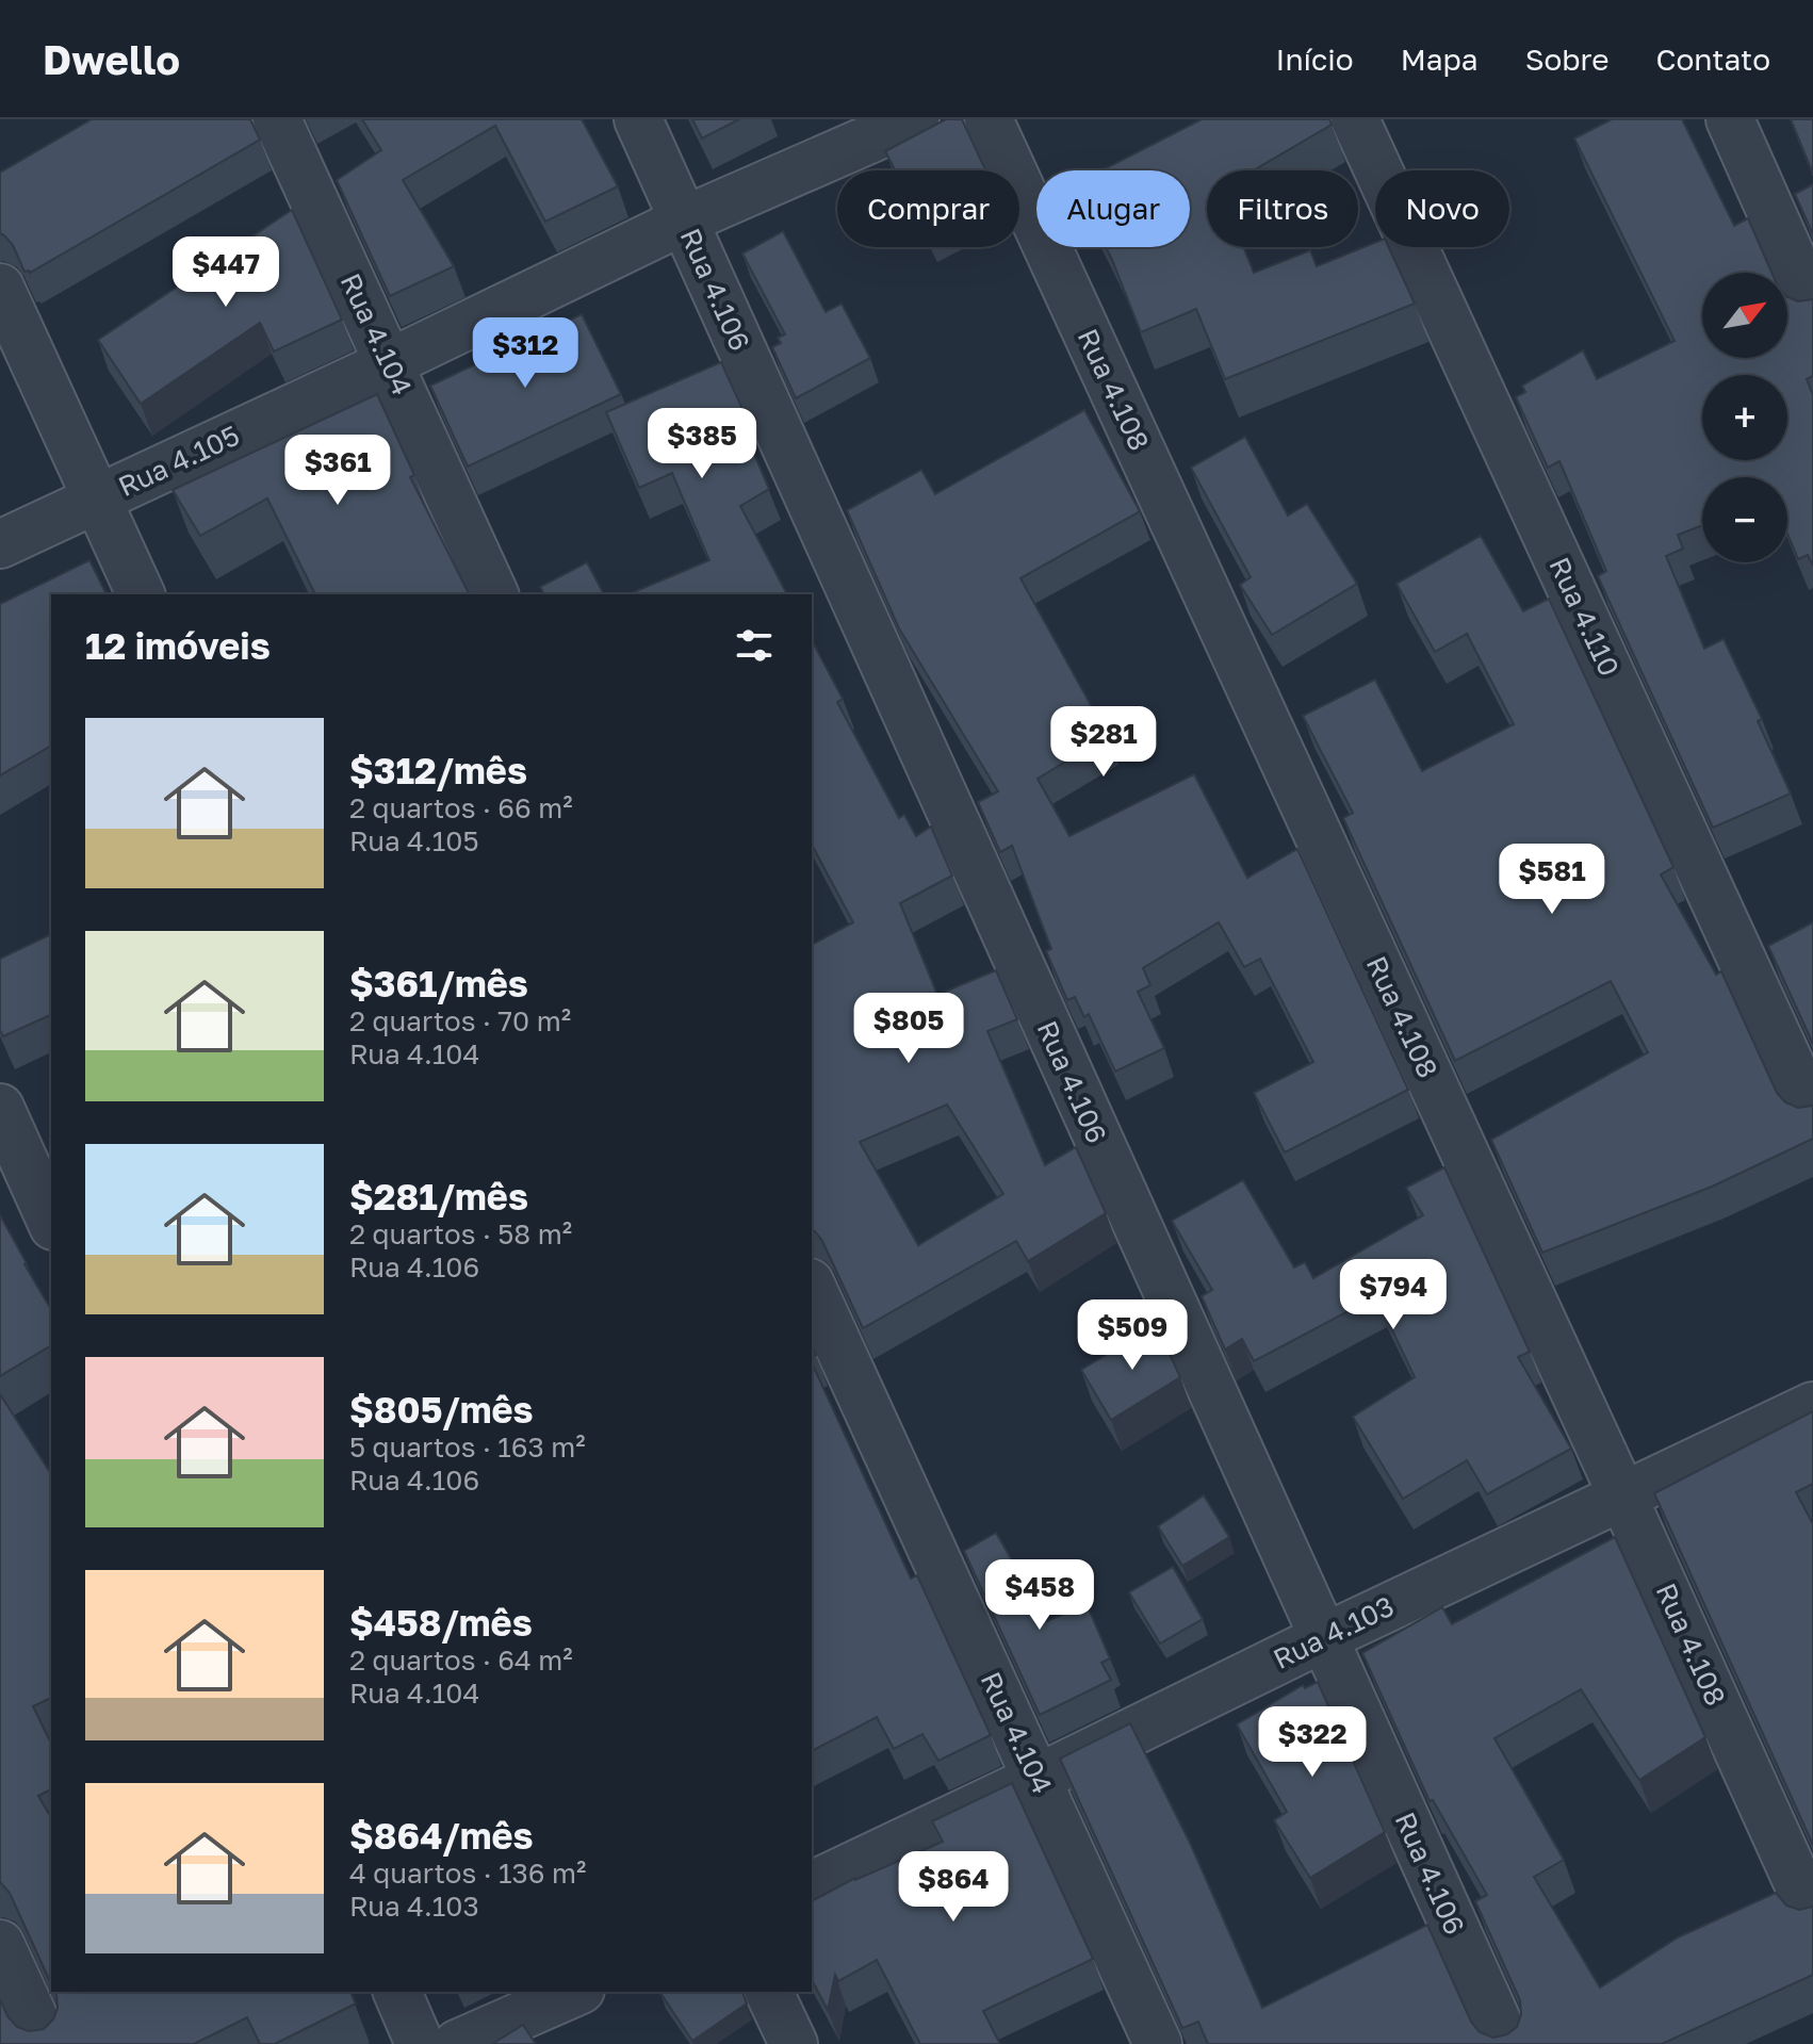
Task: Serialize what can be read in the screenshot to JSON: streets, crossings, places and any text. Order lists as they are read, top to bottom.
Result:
{
  "streets": {
    "street": [
      "Rua 4.106",
      "Rua 4.104",
      "Rua 4.108",
      "Rua 4.105",
      "Rua 4.110",
      "Rua 4.103"
    ]
  },
  "crossings": [
    ["Rua 4.106", "Rua 4.105"],
    ["Rua 4.106", "Rua 4.103"],
    ["Rua 4.104", "Rua 4.105"],
    ["Rua 4.104", "Rua 4.103"],
    ["Rua 4.108", "Rua 4.103"]
  ],
  "north": "top right",
  "page": {
    "header": "Dwello",
    "nav": [
      "Início",
      "Mapa",
      "Sobre",
      "Contato"
    ],
    "chip": [
      "Comprar",
      "Alugar",
      "Filtros",
      "Novo"
    ],
    "price": [
      "$447",
      "$312",
      "$385",
      "$361",
      "$281",
      "$581",
      "$805",
      "$794",
      "$509",
      "$458",
      "$322",
      "$864"
    ],
    "map_buttons": ["+", "−"],
    "heading": "12 imóveis",
    "list": [
      {
        "name": "$312/mês",
        "note": "2 quartos · 66 m² · Rua 4.105"
      },
      {
        "name": "$361/mês",
        "note": "2 quartos · 70 m² · Rua 4.104"
      },
      {
        "name": "$281/mês",
        "note": "2 quartos · 58 m² · Rua 4.106"
      },
      {
        "name": "$805/mês",
        "note": "5 quartos · 163 m² · Rua 4.106"
      },
      {
        "name": "$458/mês",
        "note": "2 quartos · 64 m² · Rua 4.104"
      },
      {
        "name": "$864/mês",
        "note": "4 quartos · 136 m² · Rua 4.103"
      }
    ]
  }
}
